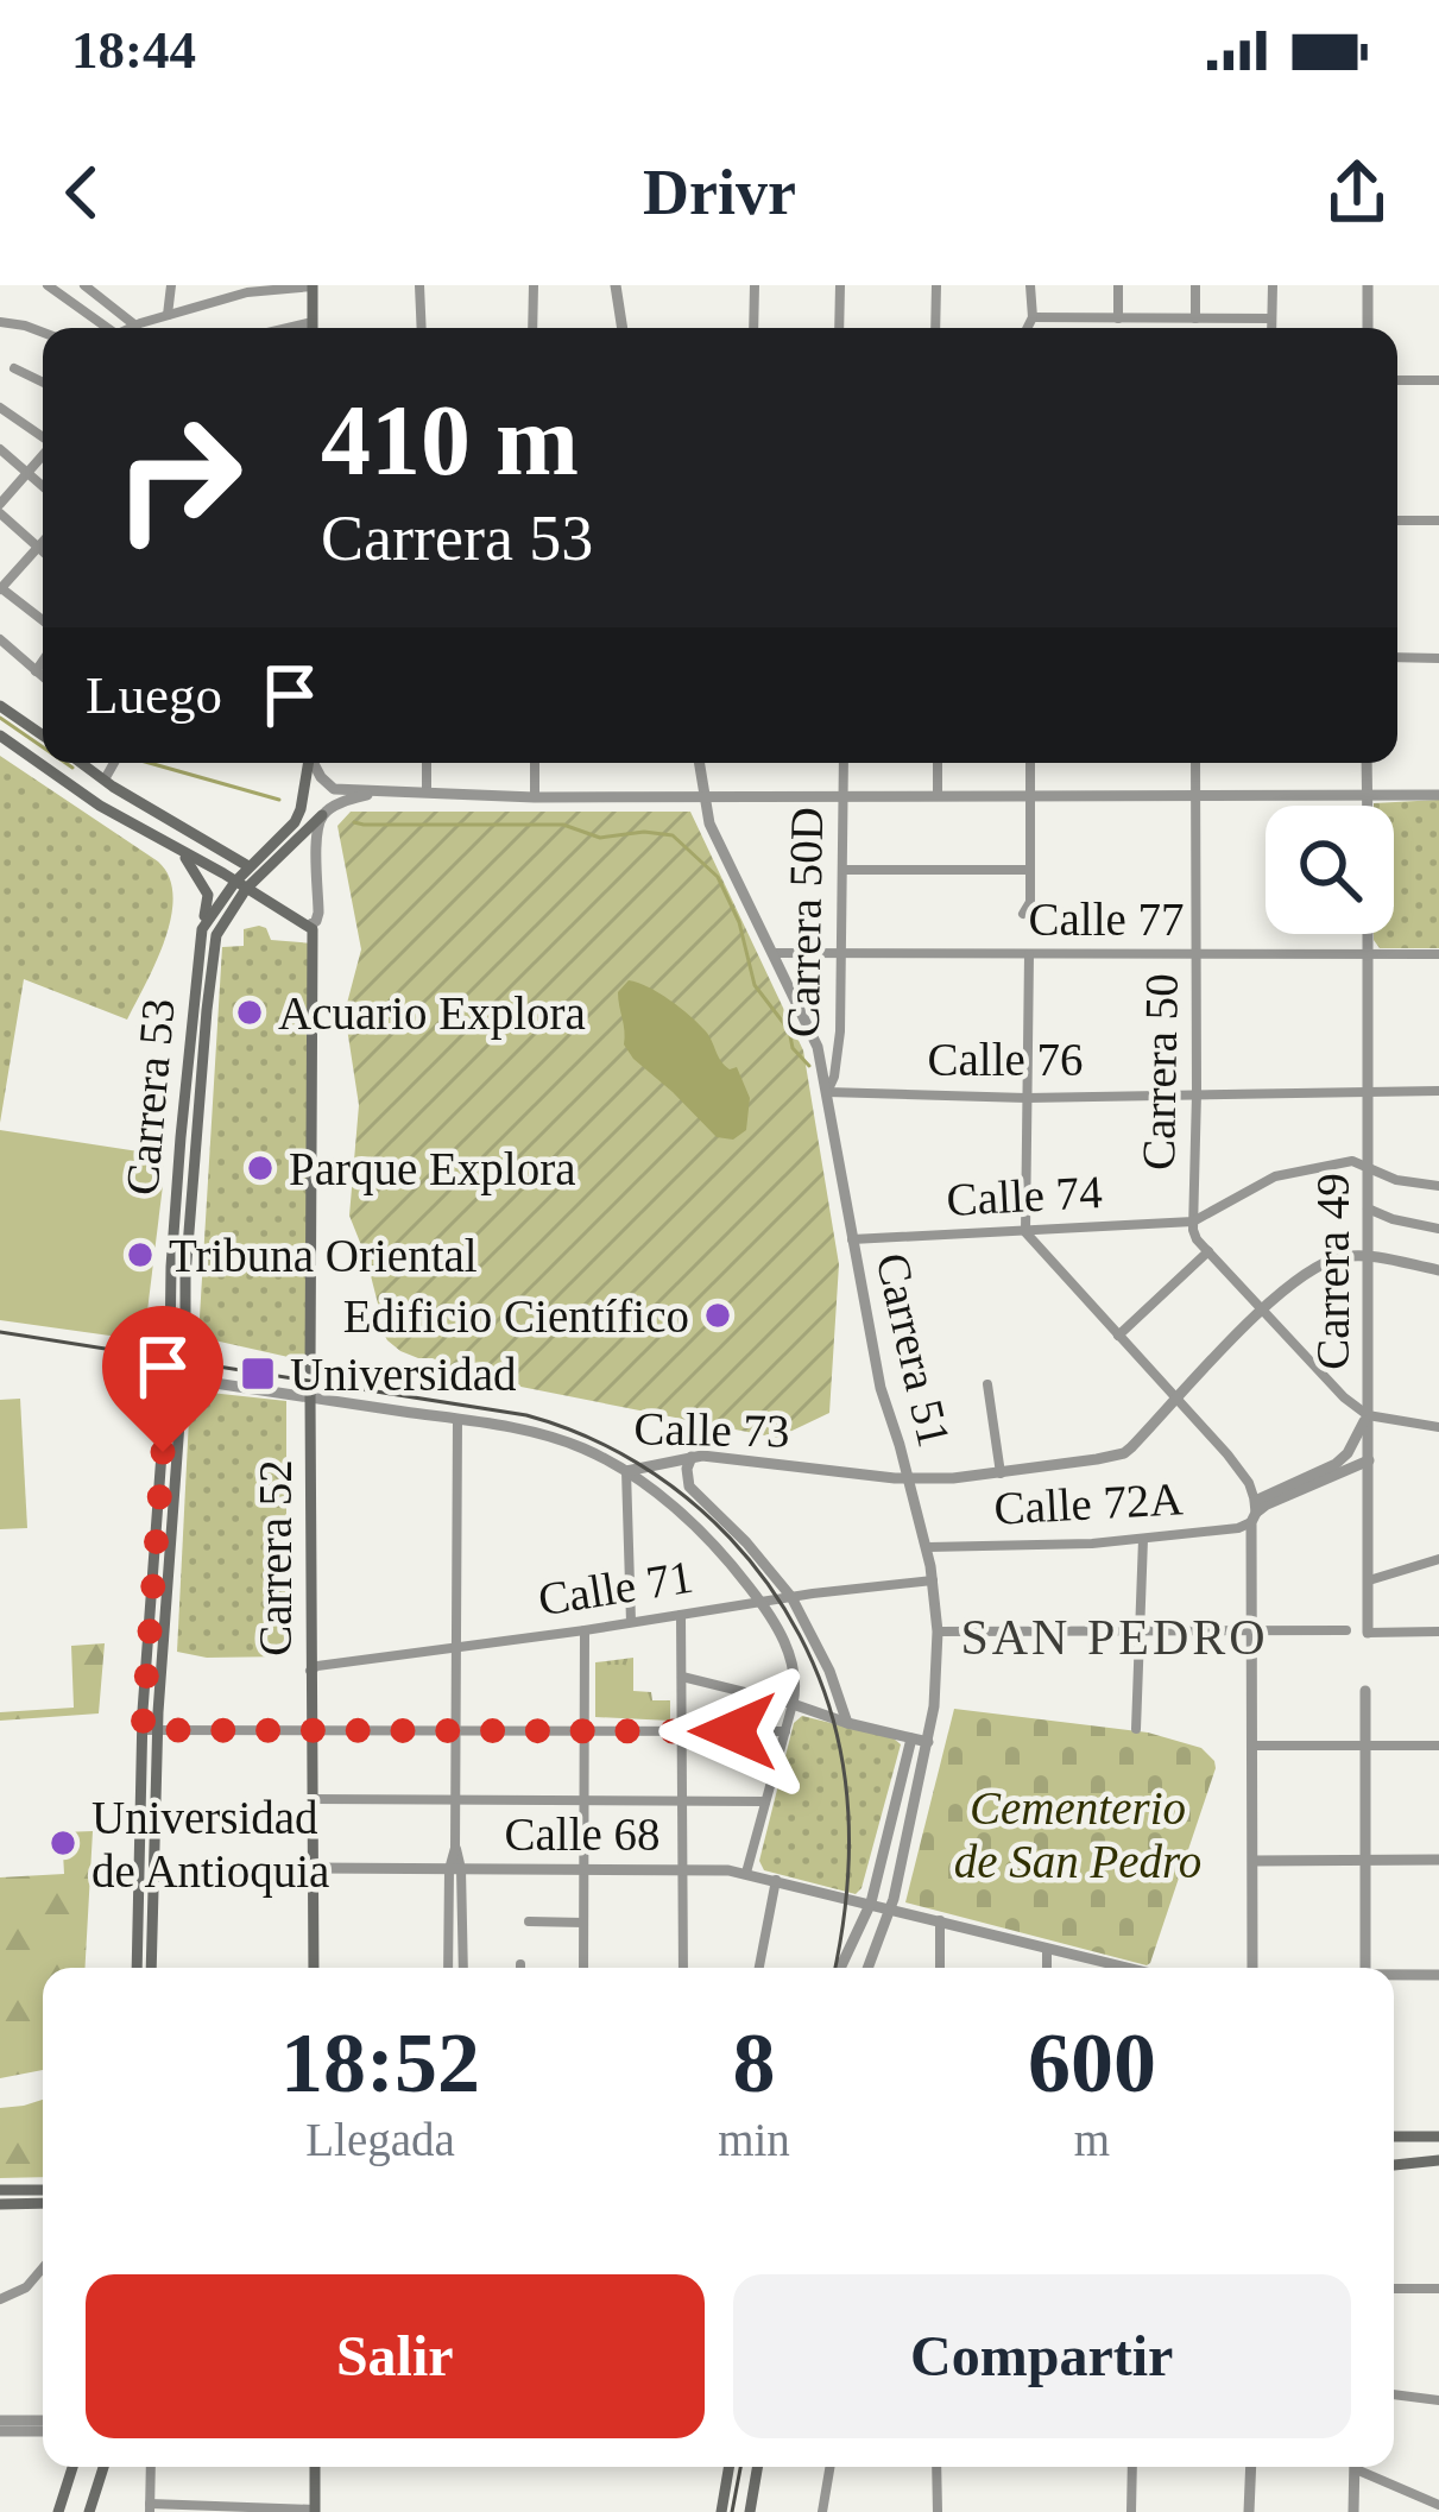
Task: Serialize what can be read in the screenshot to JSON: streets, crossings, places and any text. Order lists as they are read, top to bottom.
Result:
{
  "streets": {
    "main road": ["Carrera 53", "Carrera 52"],
    "street": [
      "Calle 77",
      "Carrera 50D",
      "Calle 76",
      "Carrera 50",
      "Calle 74",
      "Carrera 49",
      "Carrera 51",
      "Calle 73",
      "Calle 72A",
      "Calle 71",
      "Calle 68"
    ]
  },
  "crossings": [
    ["Calle 77", "Carrera 50D"],
    ["Calle 77", "Carrera 50"],
    ["Calle 77", "Carrera 49"],
    ["Calle 77", "Carrera 51"],
    ["Carrera 50D", "Calle 76"],
    ["Carrera 50D", "Carrera 51"],
    ["Calle 76", "Carrera 50"],
    ["Calle 76", "Carrera 49"],
    ["Calle 76", "Carrera 51"],
    ["Carrera 50", "Calle 74"],
    ["Calle 74", "Carrera 49"],
    ["Calle 74", "Carrera 51"],
    ["Carrera 49", "Calle 73"],
    ["Carrera 49", "Calle 72A"],
    ["Carrera 51", "Calle 73"],
    ["Carrera 51", "Calle 72A"],
    ["Carrera 51", "Calle 71"],
    ["Carrera 51", "Calle 68"],
    ["Calle 73", "Carrera 52"],
    ["Carrera 52", "Calle 71"],
    ["Carrera 52", "Calle 68"]
  ],
  "districts": ["SAN PEDRO"],
  "parks": ["Cementerio de San Pedro"],
  "places": {
    "other": [
      "Acuario Explora",
      "Parque Explora",
      "Tribuna Oriental",
      "Edificio Científico",
      "Universidad de Antioquia"
    ],
    "transit": ["Universidad"]
  },
  "page": {
    "status": "18:44",
    "header": "Drivr",
    "turn": ["410 m", "Carrera 53"],
    "then": "Luego",
    "eta": [
      "18:52",
      "Llegada",
      "8",
      "min",
      "600",
      "m"
    ],
    "buttons": ["Salir", "Compartir"]
  }
}
